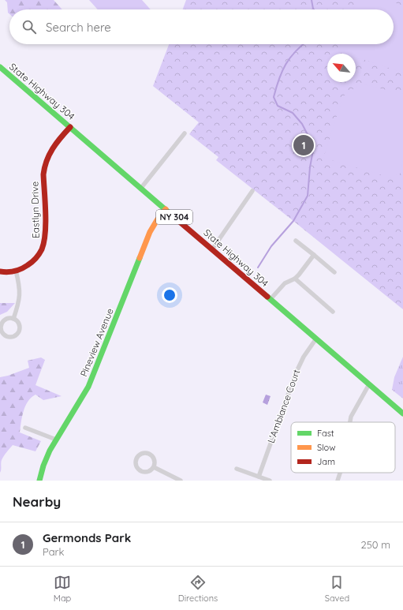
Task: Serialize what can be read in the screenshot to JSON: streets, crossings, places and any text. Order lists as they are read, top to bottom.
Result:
{
  "streets": {
    "main road": [
      "State Highway 304",
      "Eastlyn Drive",
      "NY 304",
      "Pineview Avenue"
    ],
    "street": ["L'Ambiance Court"]
  },
  "crossings": [
    ["State Highway 304", "Eastlyn Drive"],
    ["State Highway 304", "Pineview Avenue"],
    ["State Highway 304", "L'Ambiance Court"]
  ],
  "legend": ["Fast", "Slow", "Jam"],
  "north": "top left",
  "page": {
    "search": "Search here",
    "pins": "1",
    "heading": "Nearby",
    "list": [
      {
        "mark": "1",
        "name": "Germonds Park",
        "note": "Park",
        "value": "250 m"
      }
    ],
    "nav": ["Map", "Directions", "Saved"]
  }
}
